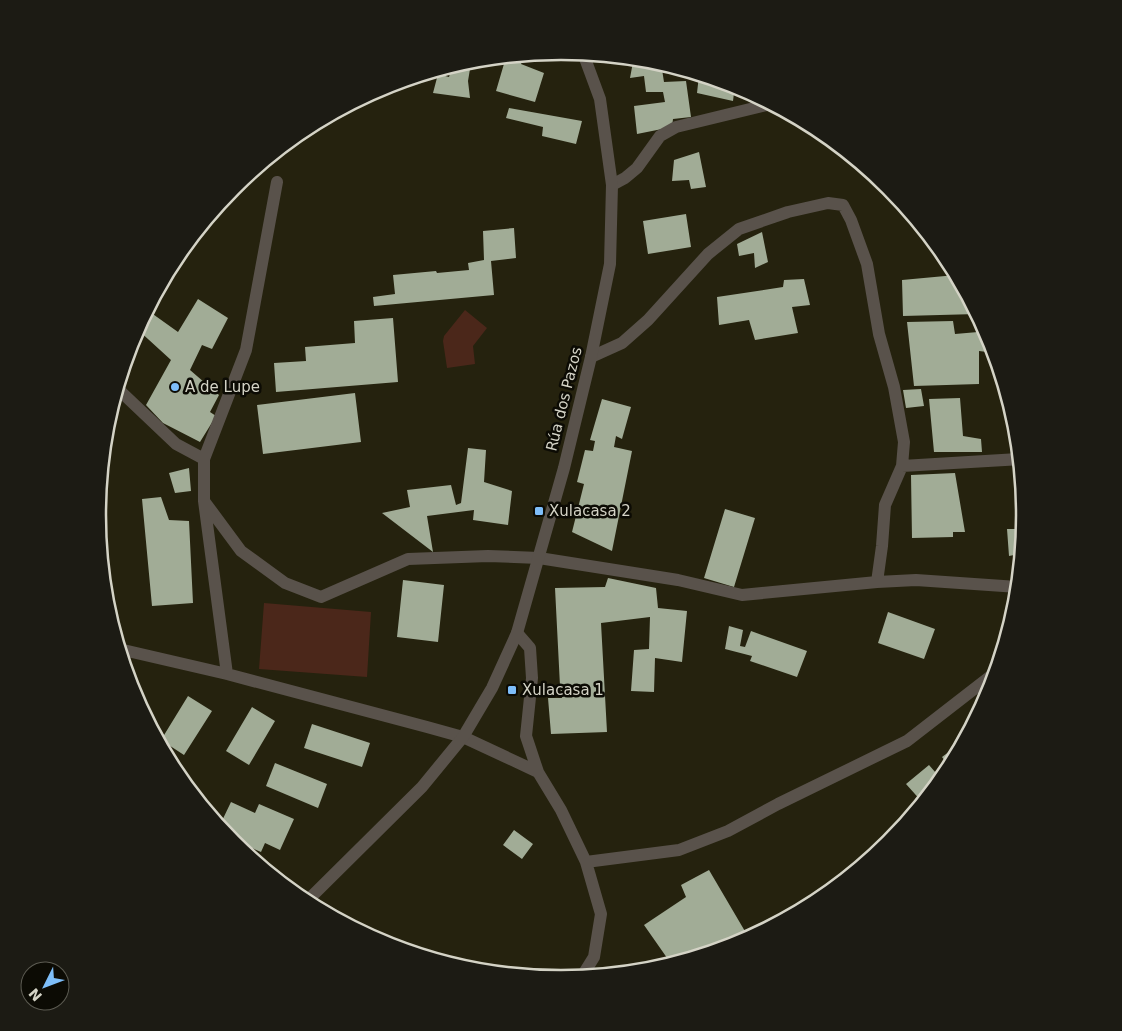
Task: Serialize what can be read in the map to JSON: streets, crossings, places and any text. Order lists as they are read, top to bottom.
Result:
{
  "streets": {
    "street": ["Rúa dos Pazos"]
  },
  "places": {
    "other": ["A de Lupe"],
    "transit": ["Xulacasa 2", "Xulacasa 1"]
  },
  "north": "bottom left"
}
